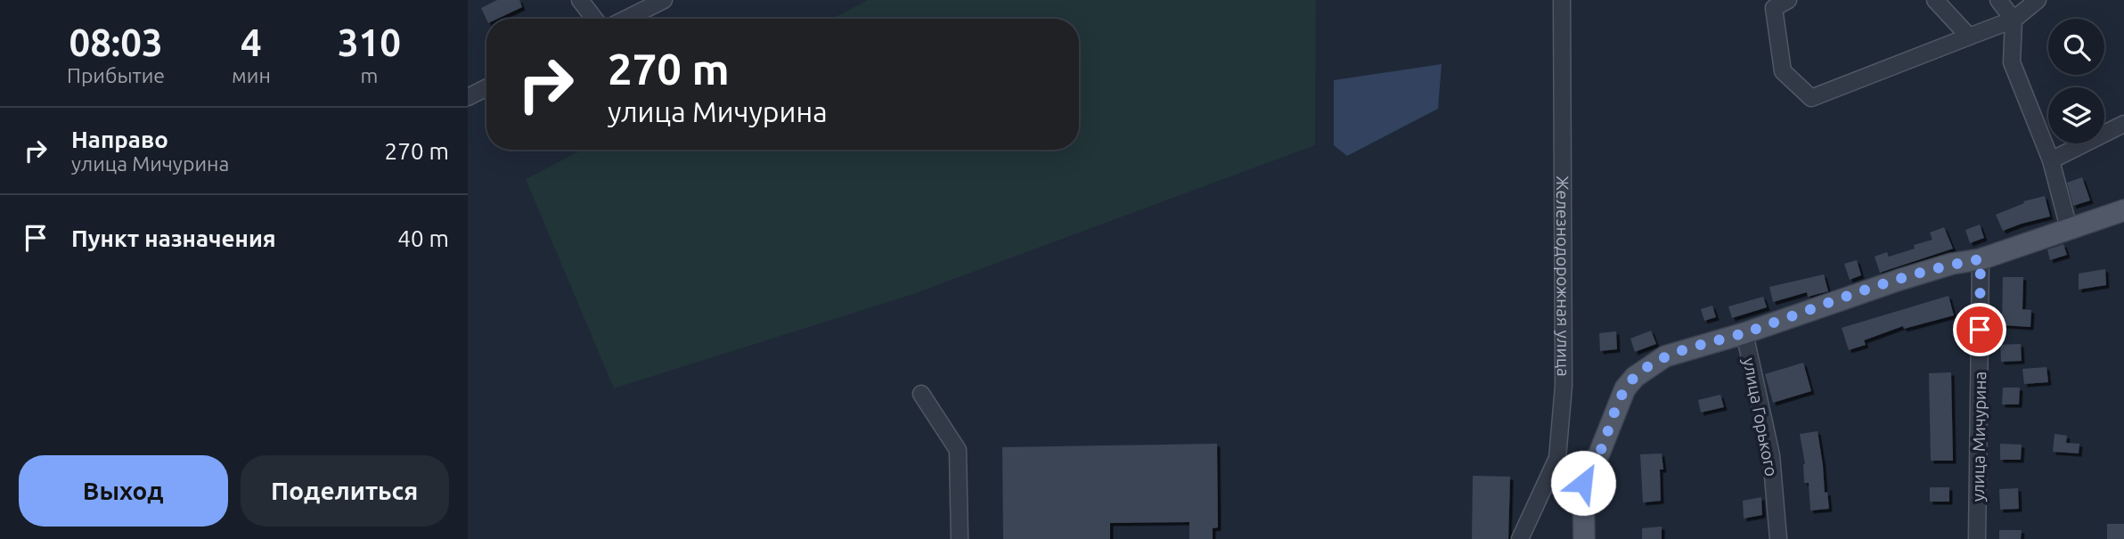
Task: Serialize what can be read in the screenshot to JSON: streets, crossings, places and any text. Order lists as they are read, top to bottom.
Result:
{
  "streets": {
    "street": ["Железнодорожная улица", "улица Горького", "улица Мичурина"]
  },
  "page": {
    "eta": [
      "08:03",
      "Прибытие",
      "4",
      "мин",
      "310",
      "m"
    ],
    "turn": ["270 m", "улица Мичурина"],
    "list": [
      {
        "name": "Направо",
        "note": "улица Мичурина",
        "value": "270 m"
      },
      {
        "name": "Пункт назначения",
        "value": "40 m"
      }
    ],
    "buttons": ["Выход", "Поделиться"]
  }
}
